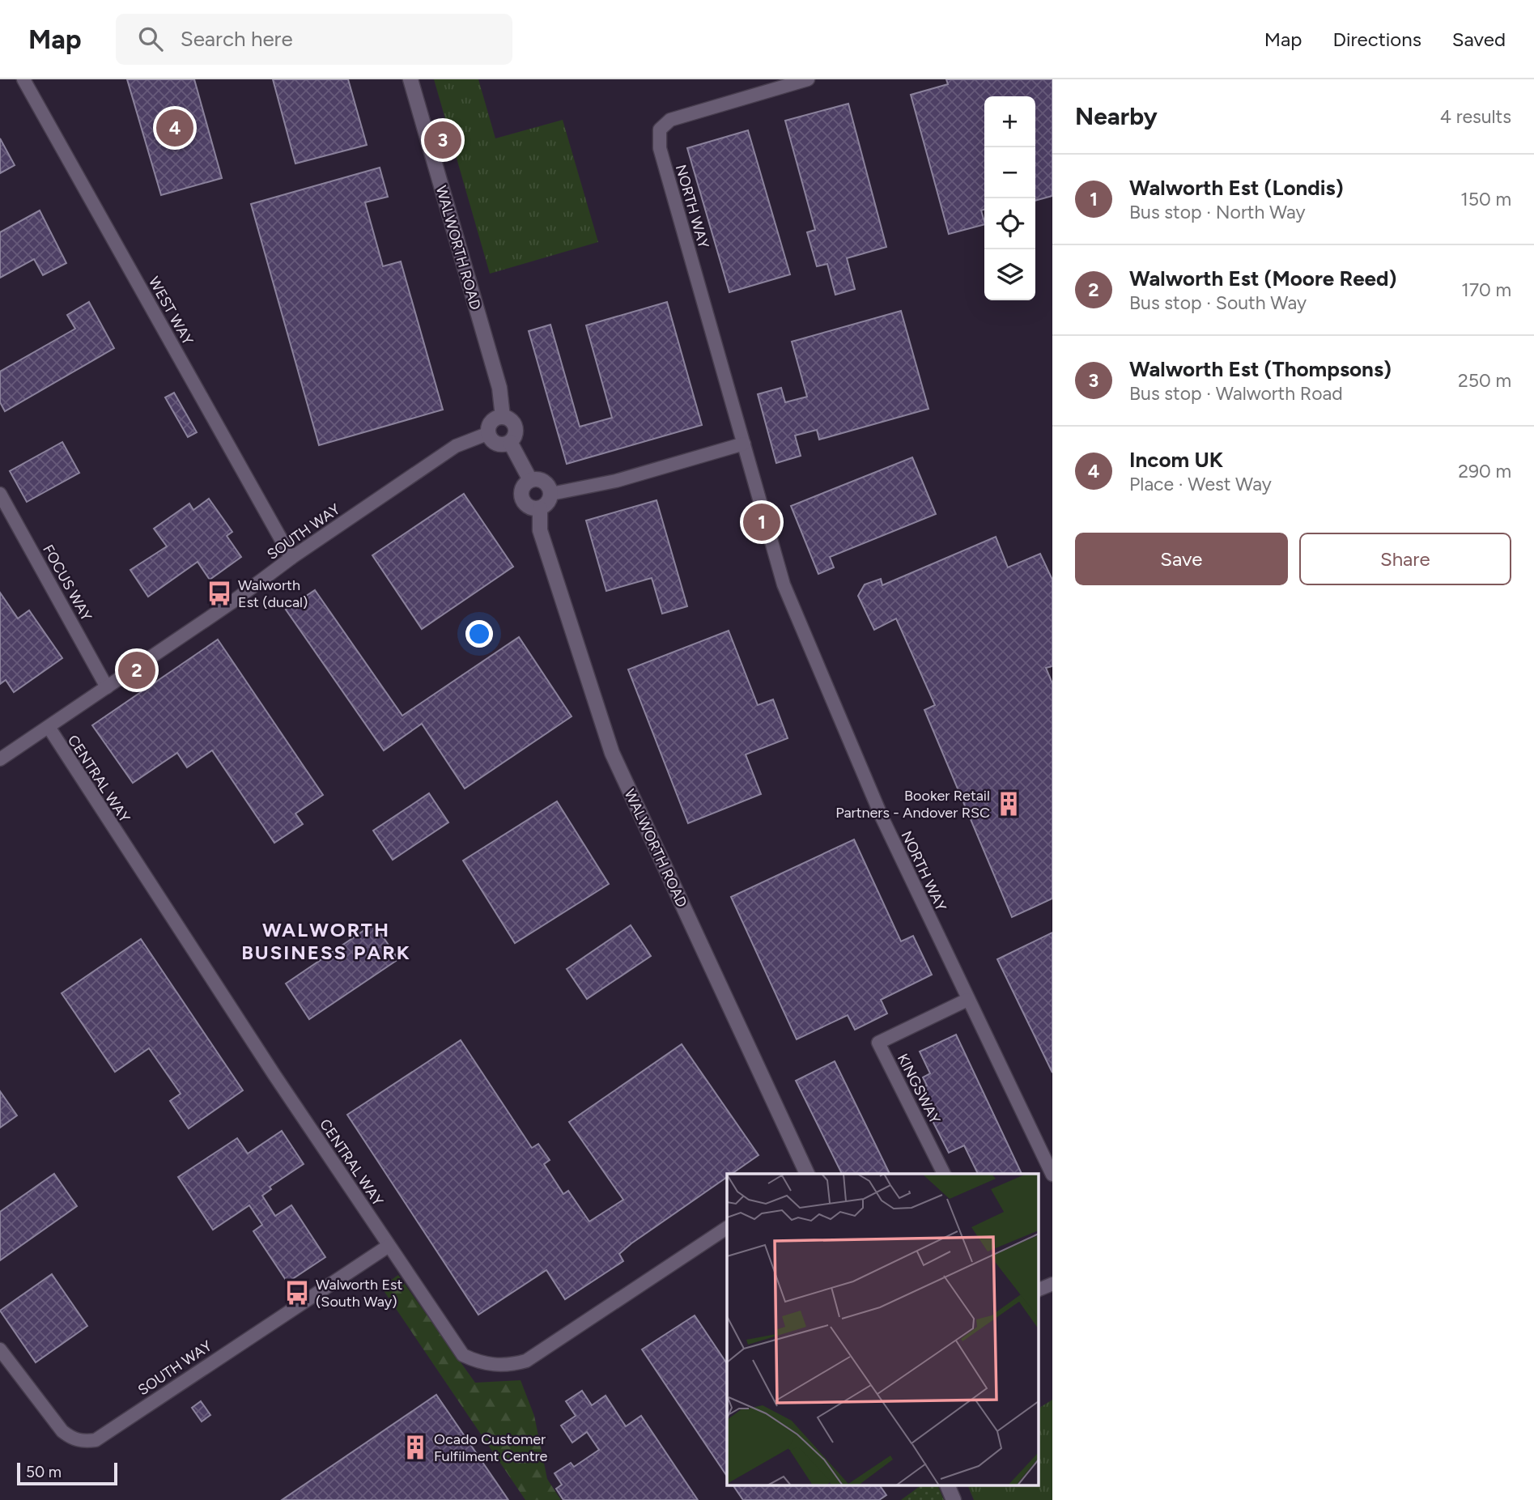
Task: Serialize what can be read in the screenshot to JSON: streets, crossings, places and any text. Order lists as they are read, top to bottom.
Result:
{
  "streets": {
    "street": [
      "NORTH WAY",
      "WALWORTH ROAD",
      "WEST WAY",
      "SOUTH WAY",
      "FOCUS WAY",
      "CENTRAL WAY",
      "KINGSWAY"
    ]
  },
  "crossings": [
    ["NORTH WAY", "KINGSWAY"],
    ["WALWORTH ROAD", "SOUTH WAY"],
    ["WEST WAY", "SOUTH WAY"],
    ["SOUTH WAY", "FOCUS WAY"],
    ["SOUTH WAY", "CENTRAL WAY"]
  ],
  "districts": ["WALWORTH BUSINESS PARK"],
  "places": {
    "bus stop": ["Walworth Est (ducal)", "Walworth Est (South Way)"],
    "building": ["Booker Retail Partners - Andover RSC", "Ocado Customer Fulfilment Centre"]
  },
  "scale_bar": "50 m",
  "page": {
    "header": "Map",
    "search": "Search here",
    "nav": ["Map", "Directions", "Saved"],
    "heading": ["Nearby", "4 results"],
    "map_buttons": ["+", "−"],
    "pins": [
      "4",
      "3",
      "1",
      "2"
    ],
    "list": [
      {
        "mark": "1",
        "name": "Walworth Est (Londis)",
        "note": "Bus stop · North Way",
        "value": "150 m"
      },
      {
        "mark": "2",
        "name": "Walworth Est (Moore Reed)",
        "note": "Bus stop · South Way",
        "value": "170 m"
      },
      {
        "mark": "3",
        "name": "Walworth Est (Thompsons)",
        "note": "Bus stop · Walworth Road",
        "value": "250 m"
      },
      {
        "mark": "4",
        "name": "Incom UK",
        "note": "Place · West Way",
        "value": "290 m"
      }
    ],
    "buttons": ["Save", "Share"],
    "scale": "50 m"
  }
}
